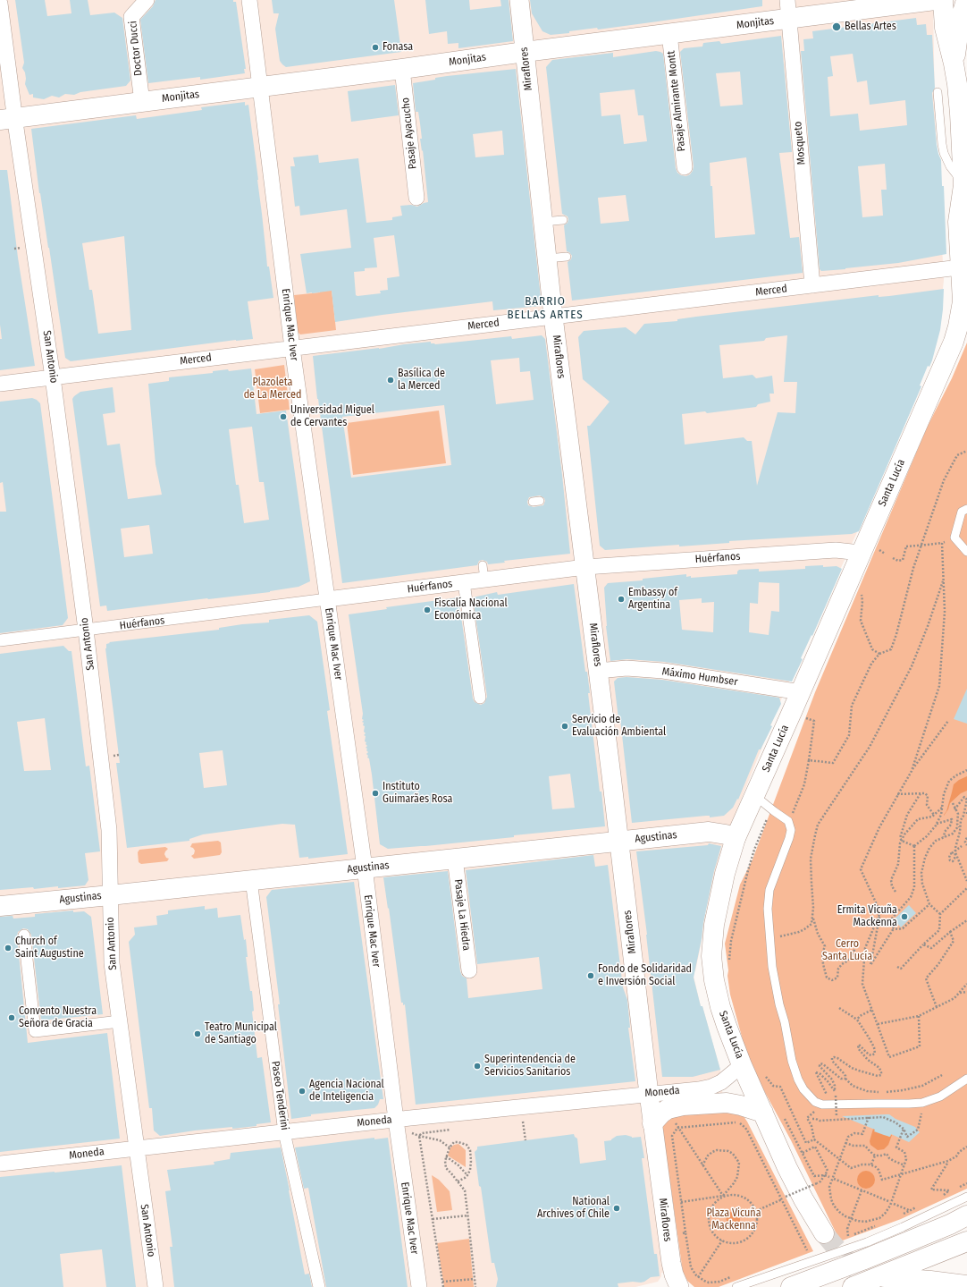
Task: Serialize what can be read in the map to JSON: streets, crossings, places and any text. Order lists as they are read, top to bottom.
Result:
{
  "streets": {
    "main road": ["Monjitas", "Santa Lucía", "Agustinas"],
    "street": [
      "Doctor Ducci",
      "Miraflores",
      "Pasaje Almirante Montt",
      "Pasaje Ayacucho",
      "Mosqueto",
      "Merced",
      "Enrique Mac Iver",
      "San Antonio",
      "Huérfanos",
      "Máximo Humbser",
      "Pasaje La Hiedra",
      "Moneda",
      "Paseo Tenderini"
    ]
  },
  "crossings": [
    ["Monjitas", "Doctor Ducci"],
    ["Monjitas", "Miraflores"],
    ["Monjitas", "Pasaje Almirante Montt"],
    ["Monjitas", "Pasaje Ayacucho"],
    ["Monjitas", "Mosqueto"],
    ["Monjitas", "Enrique Mac Iver"],
    ["Monjitas", "San Antonio"],
    ["Miraflores", "Merced"],
    ["Miraflores", "Huérfanos"],
    ["Miraflores", "Máximo Humbser"],
    ["Miraflores", "Agustinas"],
    ["Miraflores", "Moneda"],
    ["Mosqueto", "Merced"],
    ["Merced", "Enrique Mac Iver"],
    ["Merced", "San Antonio"],
    ["Merced", "Santa Lucía"],
    ["Enrique Mac Iver", "Huérfanos"],
    ["Enrique Mac Iver", "Agustinas"],
    ["Enrique Mac Iver", "Moneda"],
    ["San Antonio", "Huérfanos"],
    ["San Antonio", "Agustinas"],
    ["San Antonio", "Moneda"],
    ["Santa Lucía", "Huérfanos"],
    ["Santa Lucía", "Máximo Humbser"],
    ["Santa Lucía", "Agustinas"],
    ["Santa Lucía", "Moneda"],
    ["Agustinas", "Pasaje La Hiedra"],
    ["Agustinas", "Paseo Tenderini"],
    ["Moneda", "Paseo Tenderini"]
  ],
  "districts": ["BARRIO BELLAS ARTES"],
  "parks": ["Plazoleta de La Merced", "Cerro Santa Lucía", "Plaza Vicuña Mackenna"],
  "places": [
    "Bellas Artes",
    "Fonasa",
    "Basílica de la Merced",
    "Universidad Miguel de Cervantes",
    "Embassy of Argentina",
    "Fiscalía Nacional Económica",
    "Servicio de Evaluación Ambiental",
    "Instituto Guimarães Rosa",
    "Ermita Vicuña Mackenna",
    "Church of Saint Augustine",
    "Fondo de Solidaridad e Inversión Social",
    "Convento Nuestra Señora de Gracia",
    "Teatro Municipal de Santiago",
    "Superintendencia de Servicios Sanitarios",
    "Agencia Nacional de Inteligencia",
    "National Archives of Chile"
  ]
}
